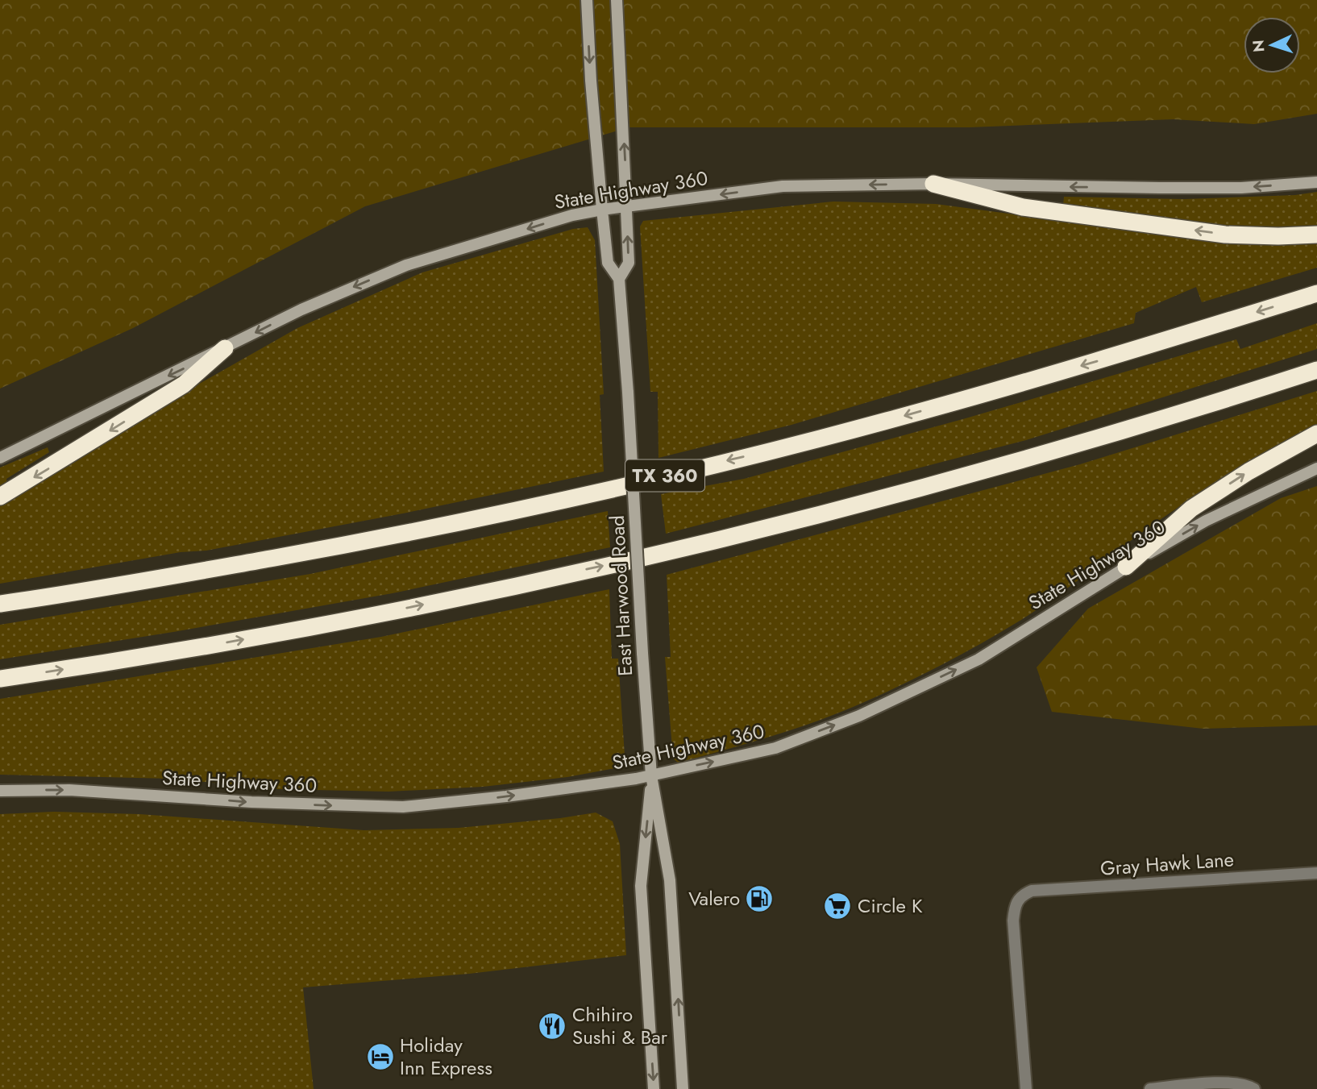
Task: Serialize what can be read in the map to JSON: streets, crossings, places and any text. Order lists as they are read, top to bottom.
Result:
{
  "streets": {
    "highway": ["TX 360"],
    "main road": ["State Highway 360", "East Harwood Road"],
    "street": ["Gray Hawk Lane"]
  },
  "crossings": [
    ["State Highway 360", "East Harwood Road"]
  ],
  "places": {
    "fuel station": ["Valero"],
    "supermarket": ["Circle K"],
    "restaurant": ["Chihiro Sushi & Bar"],
    "hotel": ["Holiday Inn Express"]
  },
  "north": "left"
}
